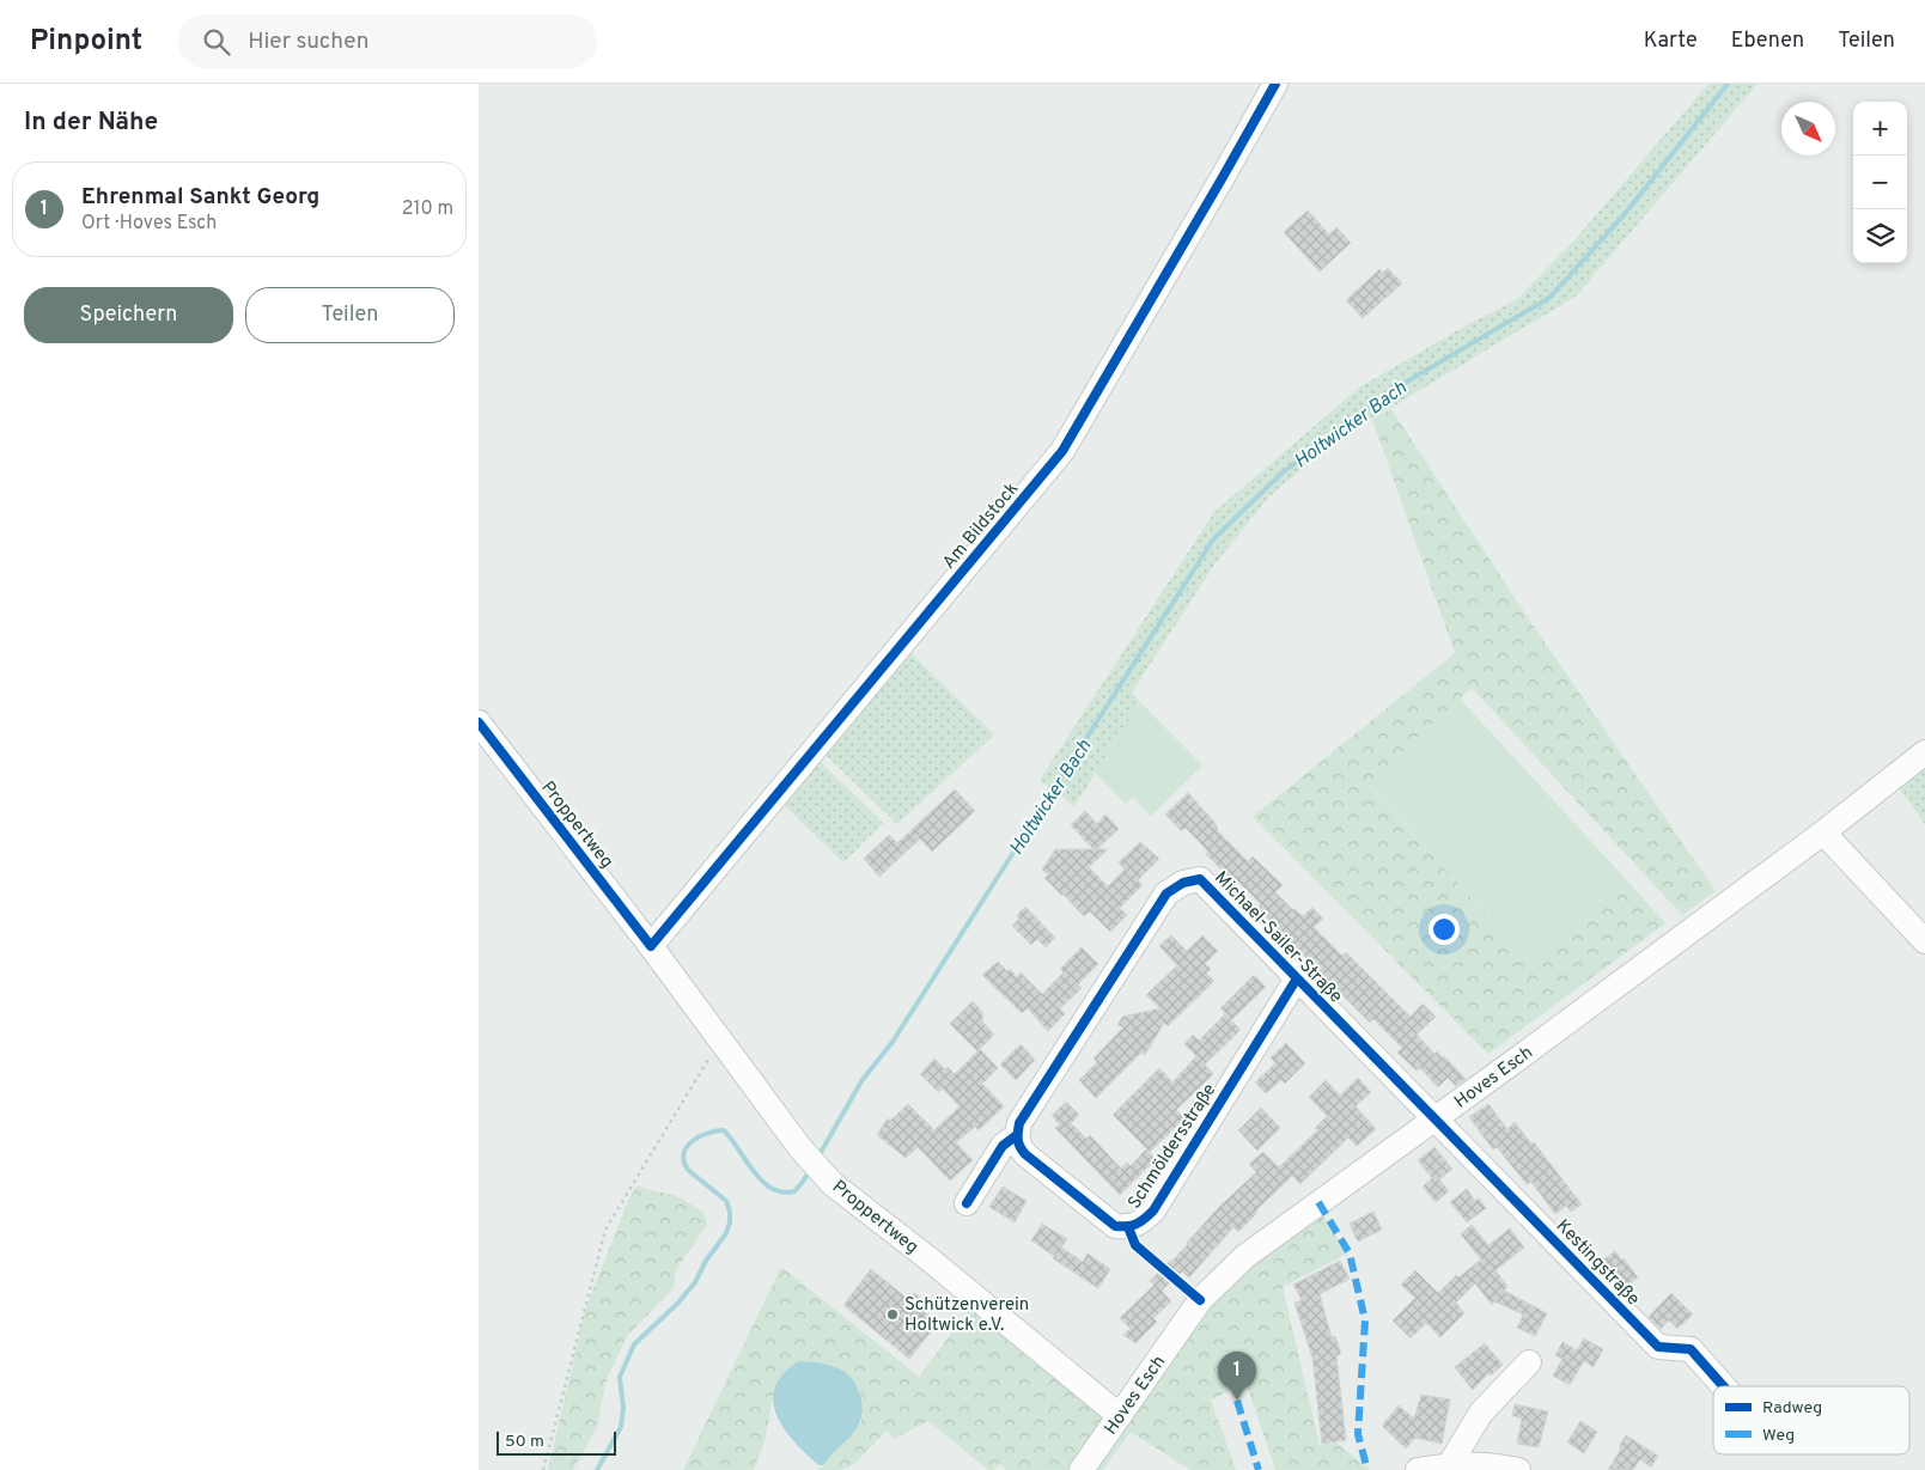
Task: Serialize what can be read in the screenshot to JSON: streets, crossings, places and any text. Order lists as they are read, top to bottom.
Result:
{
  "streets": {
    "street": [
      "Am Bildstock",
      "Proppertweg",
      "Michael-Sailer-Straße",
      "Hoves Esch",
      "Schmöldersstraße",
      "Kestingstraße"
    ]
  },
  "crossings": [
    ["Am Bildstock", "Proppertweg"],
    ["Proppertweg", "Hoves Esch"],
    ["Michael-Sailer-Straße", "Hoves Esch"],
    ["Michael-Sailer-Straße", "Schmöldersstraße"],
    ["Michael-Sailer-Straße", "Kestingstraße"],
    ["Hoves Esch", "Kestingstraße"]
  ],
  "water": ["Holtwicker Bach"],
  "places": ["Schützenverein Holtwick e.V."],
  "legend": ["Radweg", "Weg"],
  "scale_bar": "50 m",
  "north": "bottom right",
  "page": {
    "header": "Pinpoint",
    "search": "Hier suchen",
    "nav": ["Karte", "Ebenen", "Teilen"],
    "heading": "In der Nähe",
    "map_buttons": ["+", "−"],
    "list": [
      {
        "mark": "1",
        "name": "Ehrenmal Sankt Georg",
        "note": "Ort · Hoves Esch",
        "value": "210 m"
      }
    ],
    "buttons": ["Speichern", "Teilen"],
    "pins": "1",
    "scale": "50 m"
  }
}
